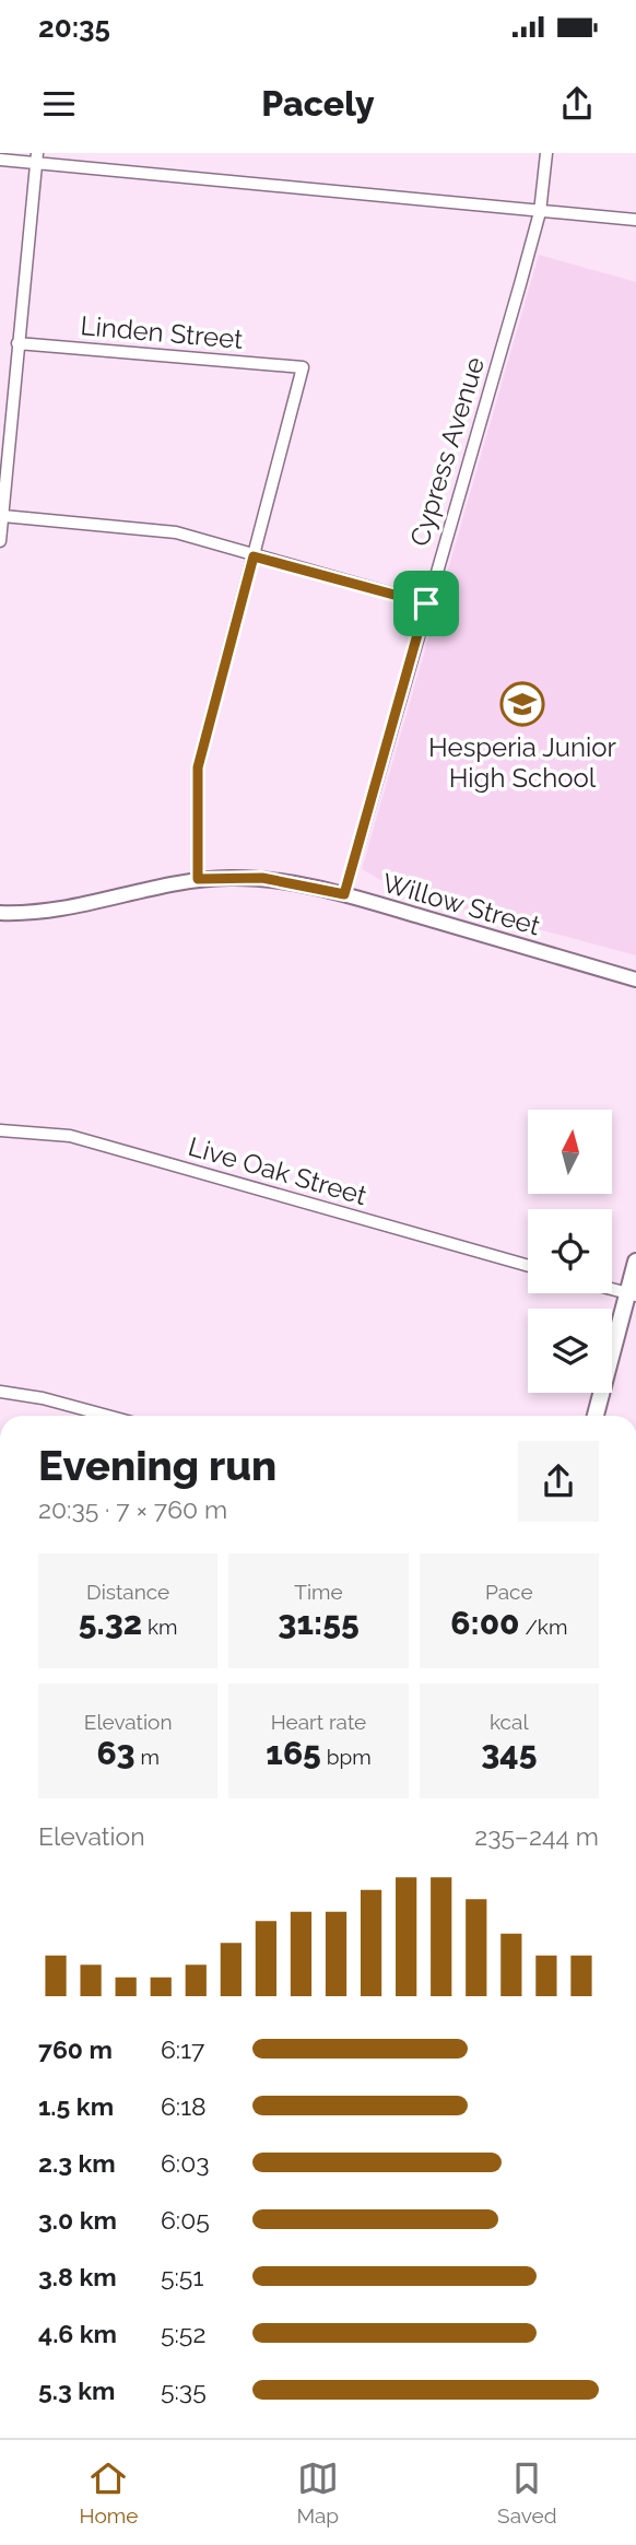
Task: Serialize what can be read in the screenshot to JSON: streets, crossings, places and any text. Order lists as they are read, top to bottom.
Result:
{
  "streets": {
    "street": [
      "Linden Street",
      "Cypress Avenue",
      "Willow Street",
      "Live Oak Street"
    ]
  },
  "crossings": [
    ["Cypress Avenue", "Willow Street"]
  ],
  "places": {
    "school or university": ["Hesperia Junior High School"]
  },
  "north": "top",
  "page": {
    "status": "20:35",
    "header": "Pacely",
    "heading": ["Evening run", "20:35 · 7 × 760 m"],
    "stats": [
      ["Distance", "5.32 km"],
      ["Time", "31:55"],
      ["Pace", "6:00 /km"],
      ["Elevation", "63 m"],
      ["Heart rate", "165 bpm"],
      ["kcal", "345"]
    ],
    "chart": ["Elevation", "235–244 m"],
    "list": [
      {
        "name": "760 m",
        "note": "6:17"
      },
      {
        "name": "1.5 km",
        "note": "6:18"
      },
      {
        "name": "2.3 km",
        "note": "6:03"
      },
      {
        "name": "3.0 km",
        "note": "6:05"
      },
      {
        "name": "3.8 km",
        "note": "5:51"
      },
      {
        "name": "4.6 km",
        "note": "5:52"
      },
      {
        "name": "5.3 km",
        "note": "5:35"
      }
    ],
    "tabs": ["Home", "Map", "Saved"]
  }
}
